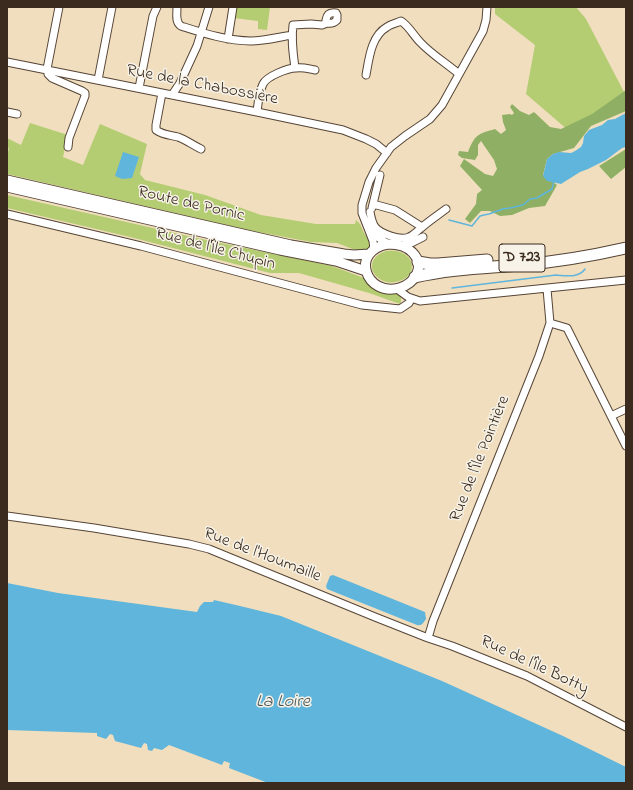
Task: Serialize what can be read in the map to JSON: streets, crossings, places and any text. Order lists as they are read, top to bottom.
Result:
{
  "streets": {
    "highway": ["D 723"],
    "main road": ["Route de Pornic"],
    "street": [
      "Rue de la Chabossière",
      "Rue de l'Île Chupin",
      "Rue de l'Île Pointière",
      "Rue de l'Houmaille",
      "Rue de l'Île Botty"
    ]
  },
  "crossings": [
    ["Route de Pornic", "D 723"],
    ["Rue de l'Île Pointière", "Rue de l'Houmaille"],
    ["Rue de l'Île Pointière", "Rue de l'Île Botty"],
    ["Rue de l'Houmaille", "Rue de l'Île Botty"]
  ],
  "water": ["La Loire"]
}
